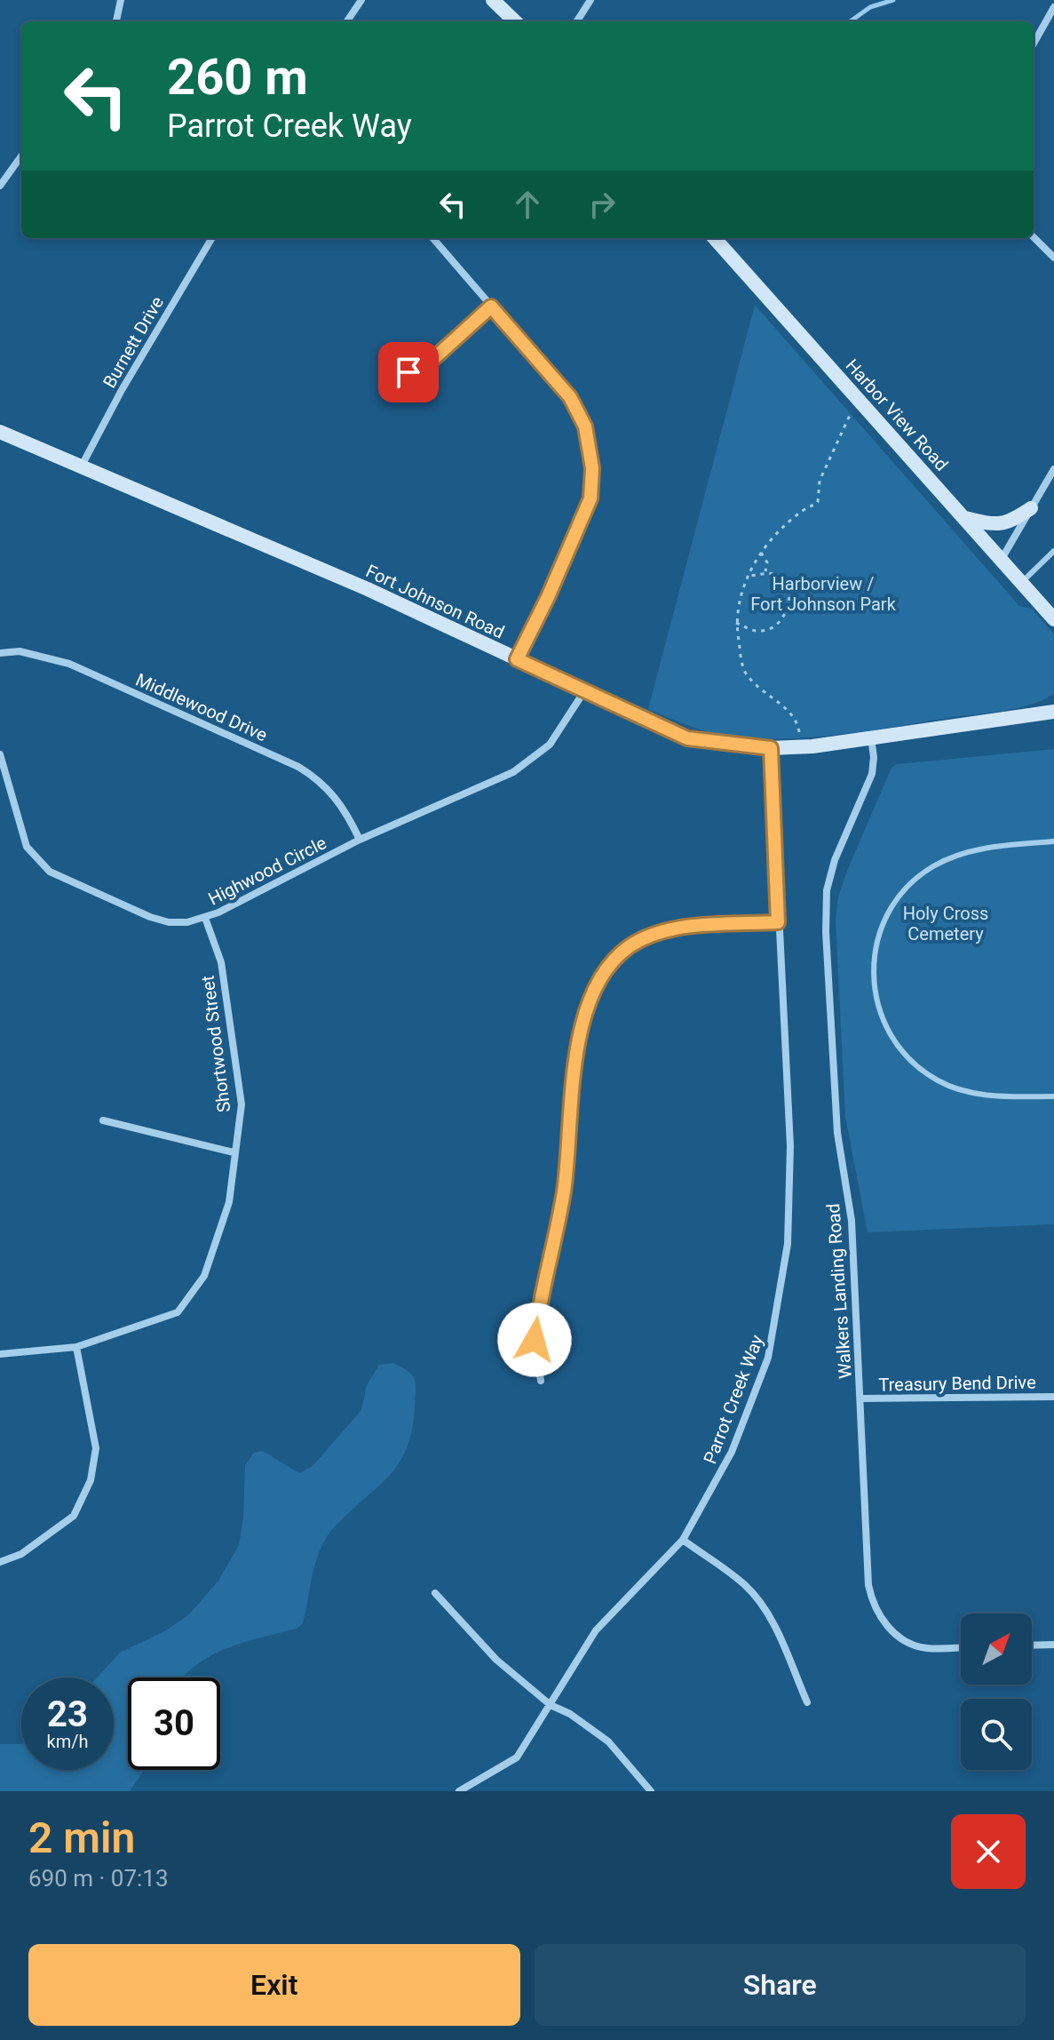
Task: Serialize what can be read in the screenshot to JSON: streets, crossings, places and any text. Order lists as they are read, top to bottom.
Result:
{
  "streets": {
    "main road": ["Harbor View Road", "Fort Johnson Road"],
    "street": [
      "Burnett Drive",
      "Middlewood Drive",
      "Highwood Circle",
      "Shortwood Street",
      "Walkers Landing Road",
      "Treasury Bend Drive",
      "Parrot Creek Way"
    ]
  },
  "crossings": [
    ["Burnett Drive", "Fort Johnson Road"],
    ["Fort Johnson Road", "Highwood Circle"],
    ["Fort Johnson Road", "Walkers Landing Road"],
    ["Fort Johnson Road", "Parrot Creek Way"],
    ["Middlewood Drive", "Highwood Circle"],
    ["Highwood Circle", "Shortwood Street"],
    ["Walkers Landing Road", "Treasury Bend Drive"]
  ],
  "parks": ["Harborview / Fort Johnson Park", "Holy Cross Cemetery"],
  "north": "top right",
  "page": {
    "turn": ["260 m", "Parrot Creek Way"],
    "speed": "23 km/h",
    "limit": "30",
    "heading": ["2 min", "690 m · 07:13"],
    "buttons": ["Exit", "Share"]
  }
}
